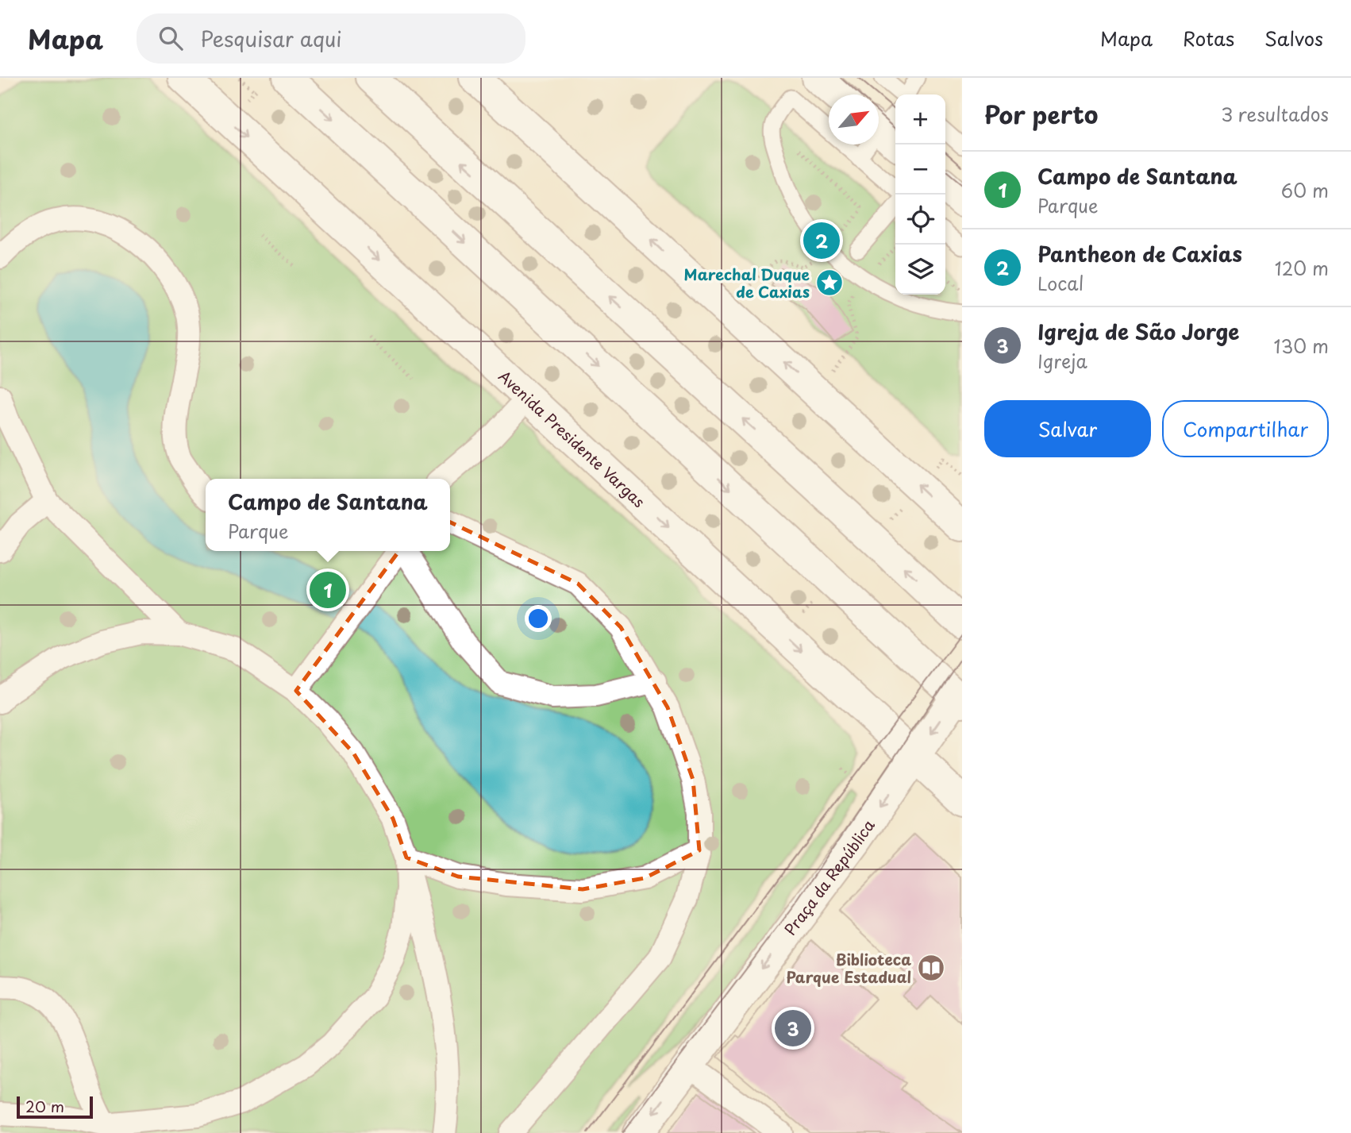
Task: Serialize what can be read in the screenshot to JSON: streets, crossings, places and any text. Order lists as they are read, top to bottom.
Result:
{
  "streets": {
    "main road": ["Avenida Presidente Vargas", "Praça da República"]
  },
  "crossings": [
    ["Avenida Presidente Vargas", "Praça da República"]
  ],
  "one_way": ["Praça da República"],
  "places": {
    "place": ["Marechal Duque de Caxias"],
    "library": ["Biblioteca Parque Estadual"]
  },
  "scale_bar": "20 m",
  "north": "top right",
  "page": {
    "header": "Mapa",
    "search": "Pesquisar aqui",
    "nav": ["Mapa", "Rotas", "Salvos"],
    "heading": ["Por perto", "3 resultados"],
    "map_buttons": ["+", "−"],
    "list": [
      {
        "mark": "1",
        "name": "Campo de Santana",
        "note": "Parque",
        "value": "60 m"
      },
      {
        "mark": "2",
        "name": "Pantheon de Caxias",
        "note": "Local",
        "value": "120 m"
      },
      {
        "mark": "3",
        "name": "Igreja de São Jorge",
        "note": "Igreja",
        "value": "130 m"
      }
    ],
    "pins": ["2", "1", "3"],
    "buttons": ["Salvar", "Compartilhar"],
    "popup": ["Campo de Santana", "Parque"],
    "scale": "20 m"
  }
}
